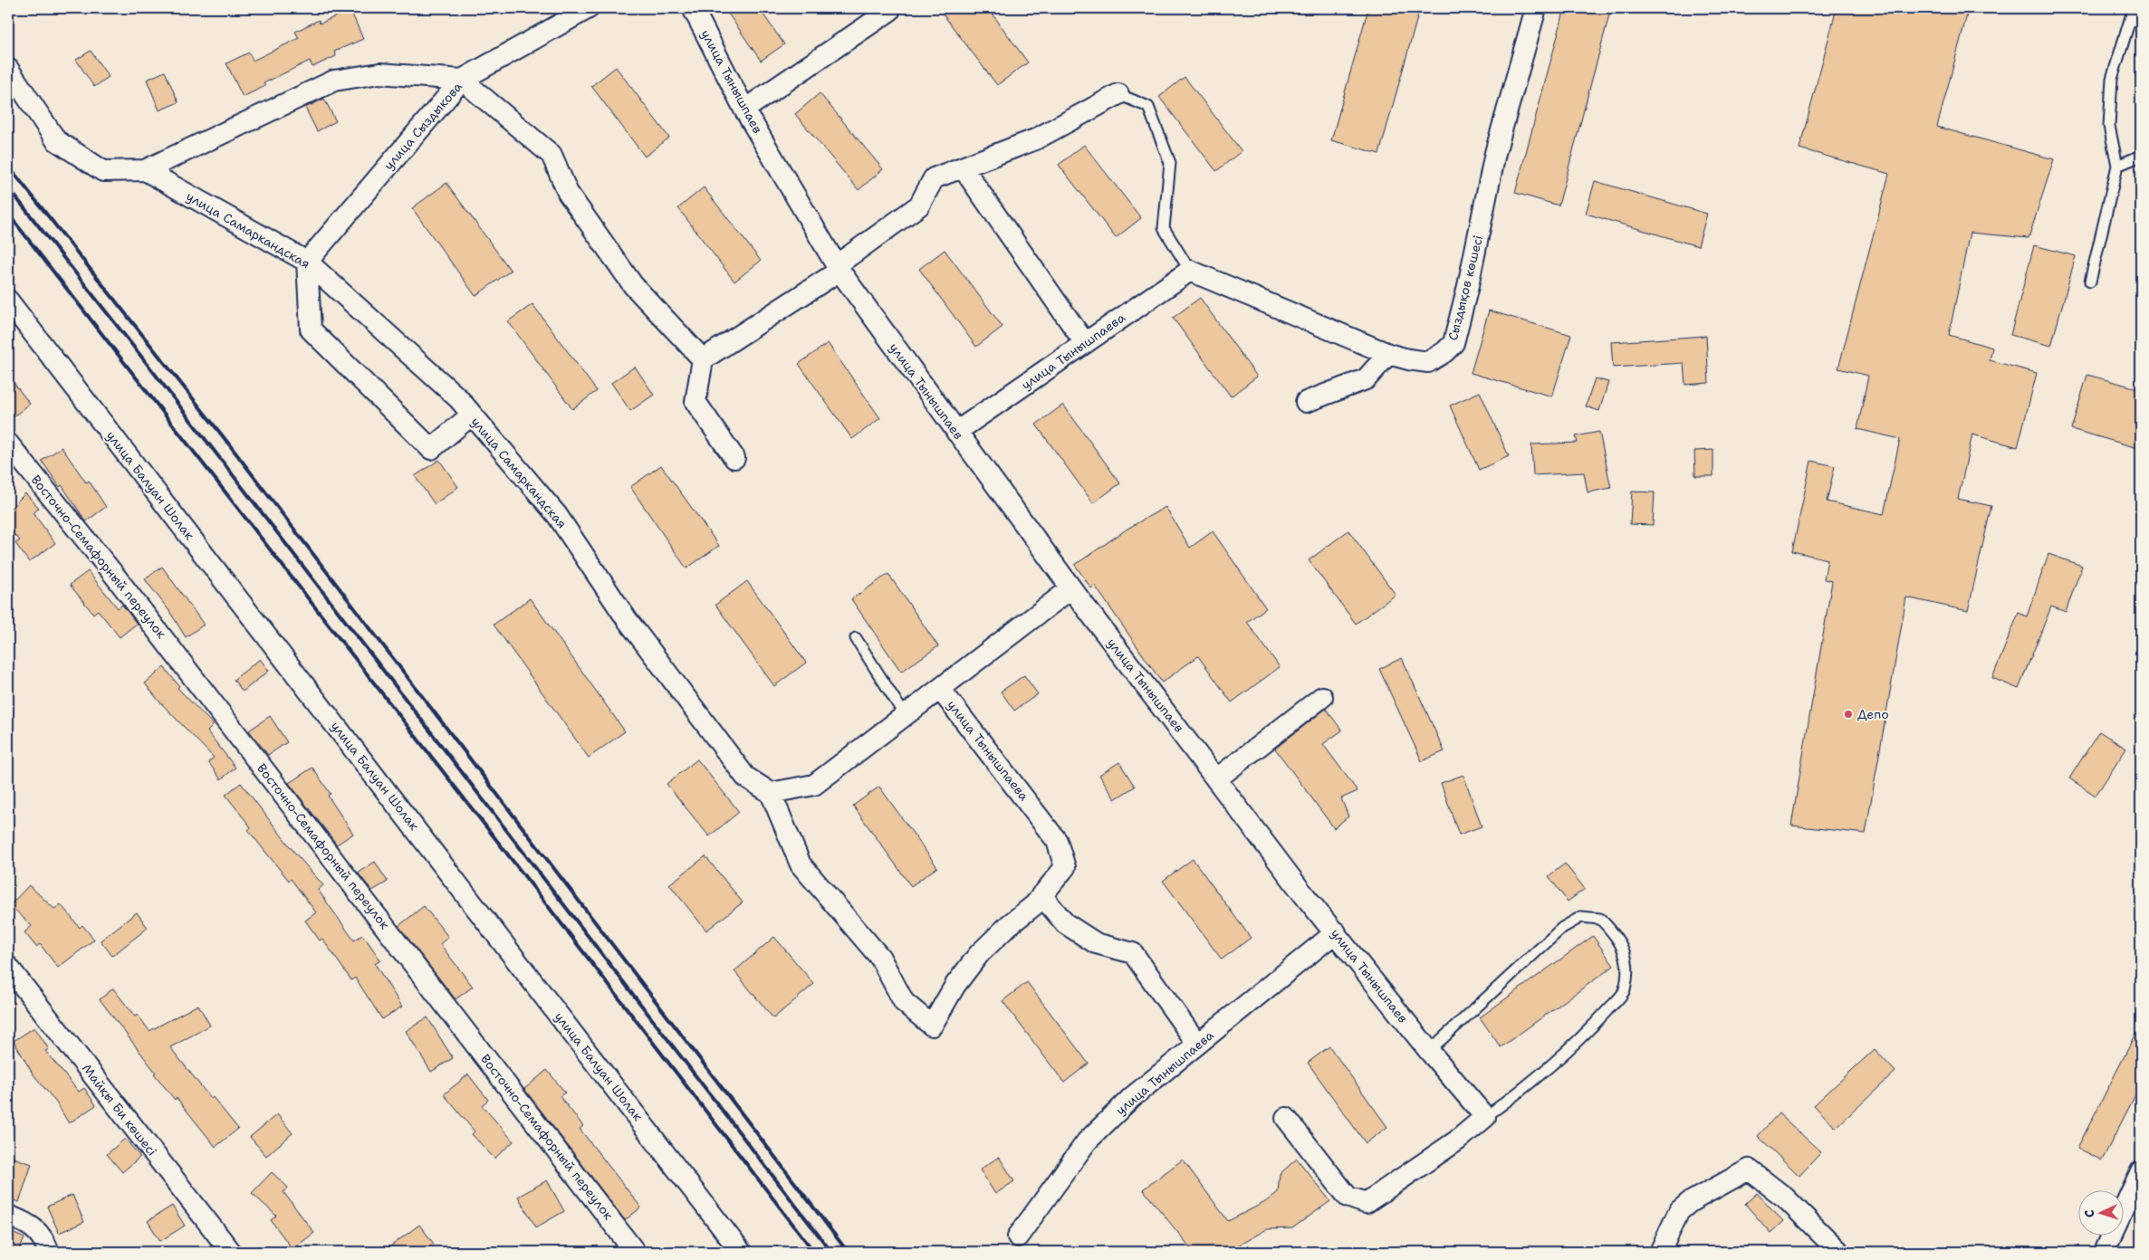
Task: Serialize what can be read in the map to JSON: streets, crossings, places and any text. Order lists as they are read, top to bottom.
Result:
{
  "streets": {
    "street": [
      "улица Тынышпаев",
      "улица Сыздыкова",
      "улица Самаркандская",
      "Сыздықов көшесі",
      "улица Тынышпаева",
      "улица Балуан Шолак",
      "Восточно-Семафорный переулок",
      "Майқы Би көшесі"
    ]
  },
  "crossings": [
    ["улица Тынышпаев", "улица Тынышпаева"],
    ["улица Сыздыкова", "улица Самаркандская"],
    ["улица Самаркандская", "улица Тынышпаева"],
    ["Сыздықов көшесі", "улица Тынышпаева"]
  ],
  "places": ["Депо"],
  "north": "left"
}
